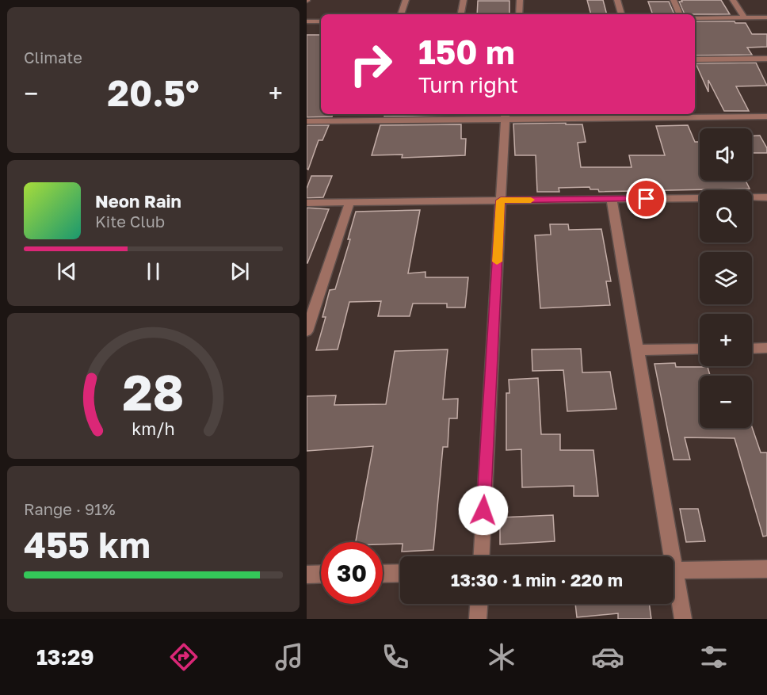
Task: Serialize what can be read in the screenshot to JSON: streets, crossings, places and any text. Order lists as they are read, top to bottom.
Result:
{
  "page": {
    "tile": [
      "Climate",
      ["Range · 91%", "455 km"]
    ],
    "turn": ["150 m", "Turn right"],
    "heat": ["−", "20.5°", "+"],
    "map_buttons": ["+", "−"],
    "song": ["Neon Rain", "Kite Club"],
    "limit": "30",
    "trip": "13:30 · 1 min · 220 m",
    "tabs": "13:29",
    "gauge": ["28", "km/h"]
  }
}
